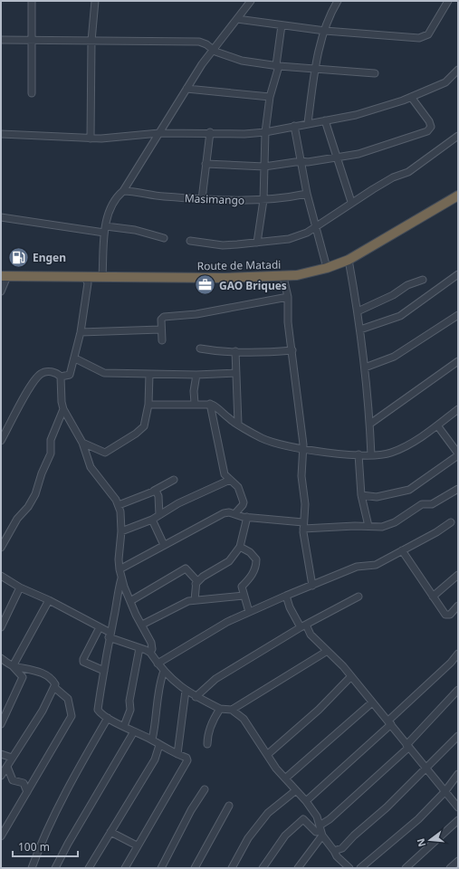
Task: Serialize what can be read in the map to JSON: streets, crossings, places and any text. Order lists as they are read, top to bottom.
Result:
{
  "streets": {
    "highway": ["Route de Matadi"],
    "street": ["Masimango"]
  },
  "places": {
    "fuel station": ["Engen"],
    "office": ["GAO Briques"]
  },
  "scale_bar": "100 m",
  "north": "left"
}
